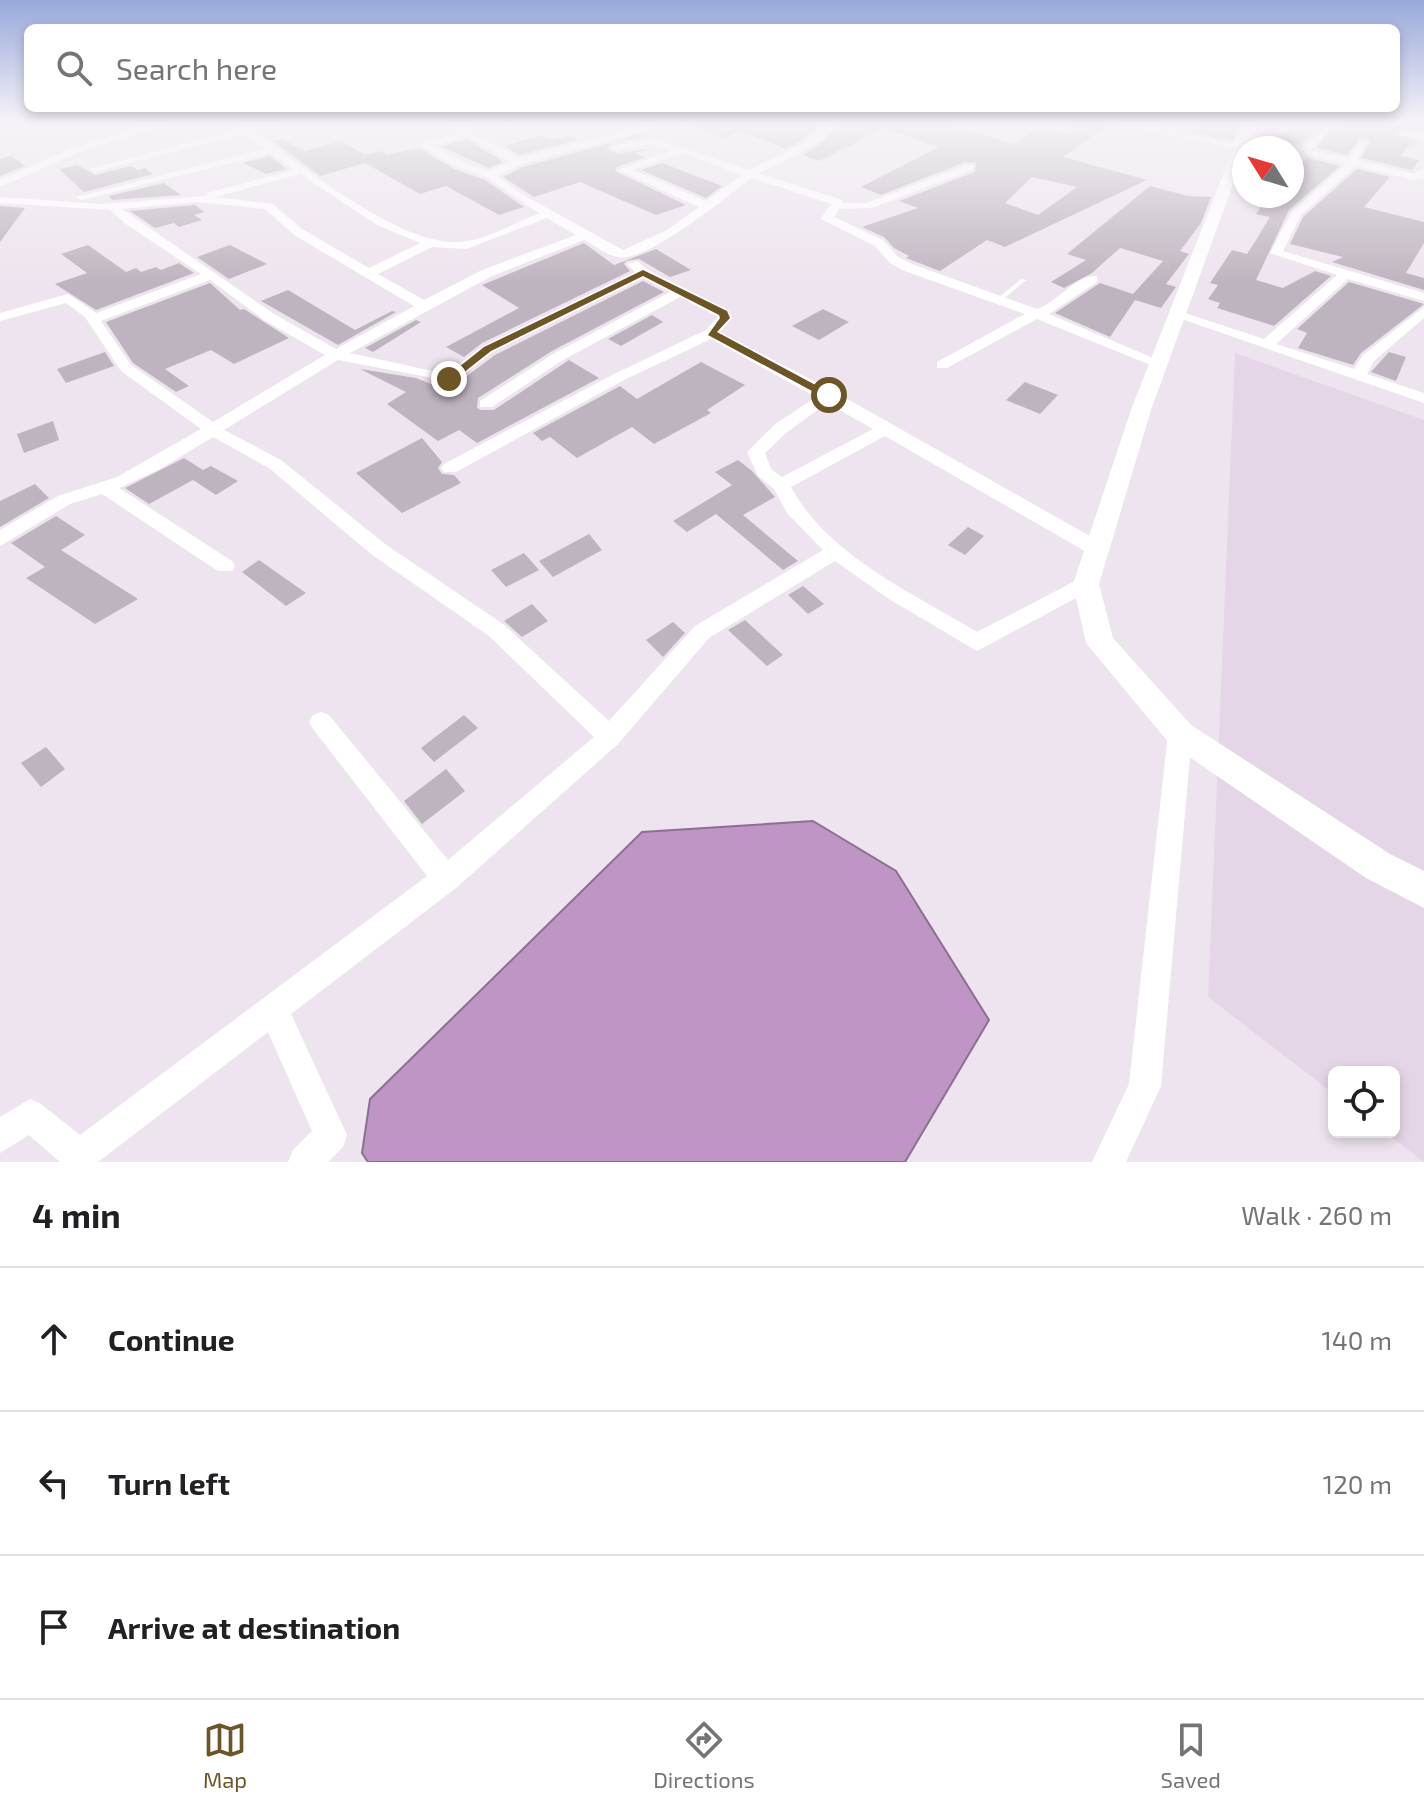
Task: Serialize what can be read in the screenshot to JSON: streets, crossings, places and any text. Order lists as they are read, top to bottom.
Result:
{
  "north": "top left",
  "page": {
    "search": "Search here",
    "heading": ["4 min", "Walk · 260 m"],
    "list": [
      ["Continue", "140 m"],
      ["Turn left", "120 m"],
      "Arrive at destination"
    ],
    "nav": ["Map", "Directions", "Saved"]
  }
}
